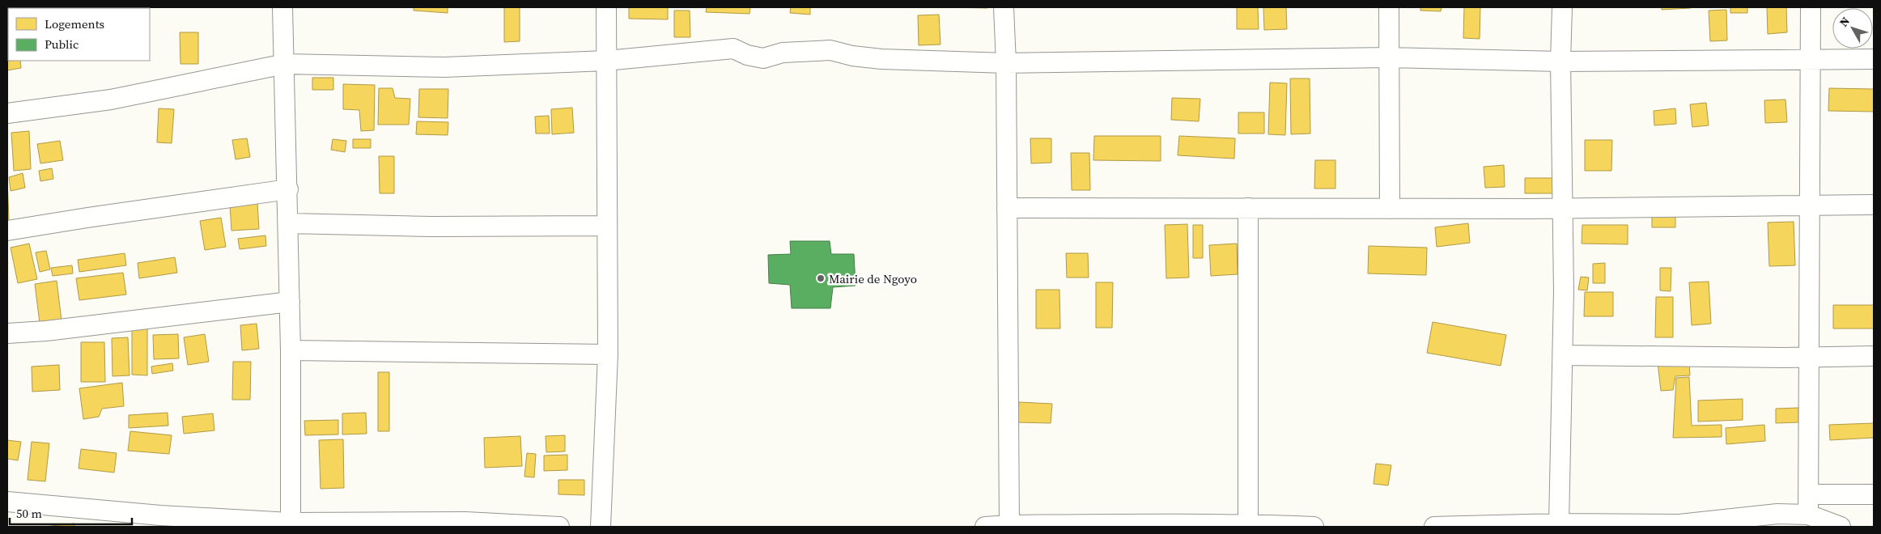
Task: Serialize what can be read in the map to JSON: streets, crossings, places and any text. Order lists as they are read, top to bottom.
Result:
{
  "places": ["Mairie de Ngoyo"],
  "legend": ["Logements", "Public"],
  "scale_bar": "50 m",
  "north": "top left"
}
